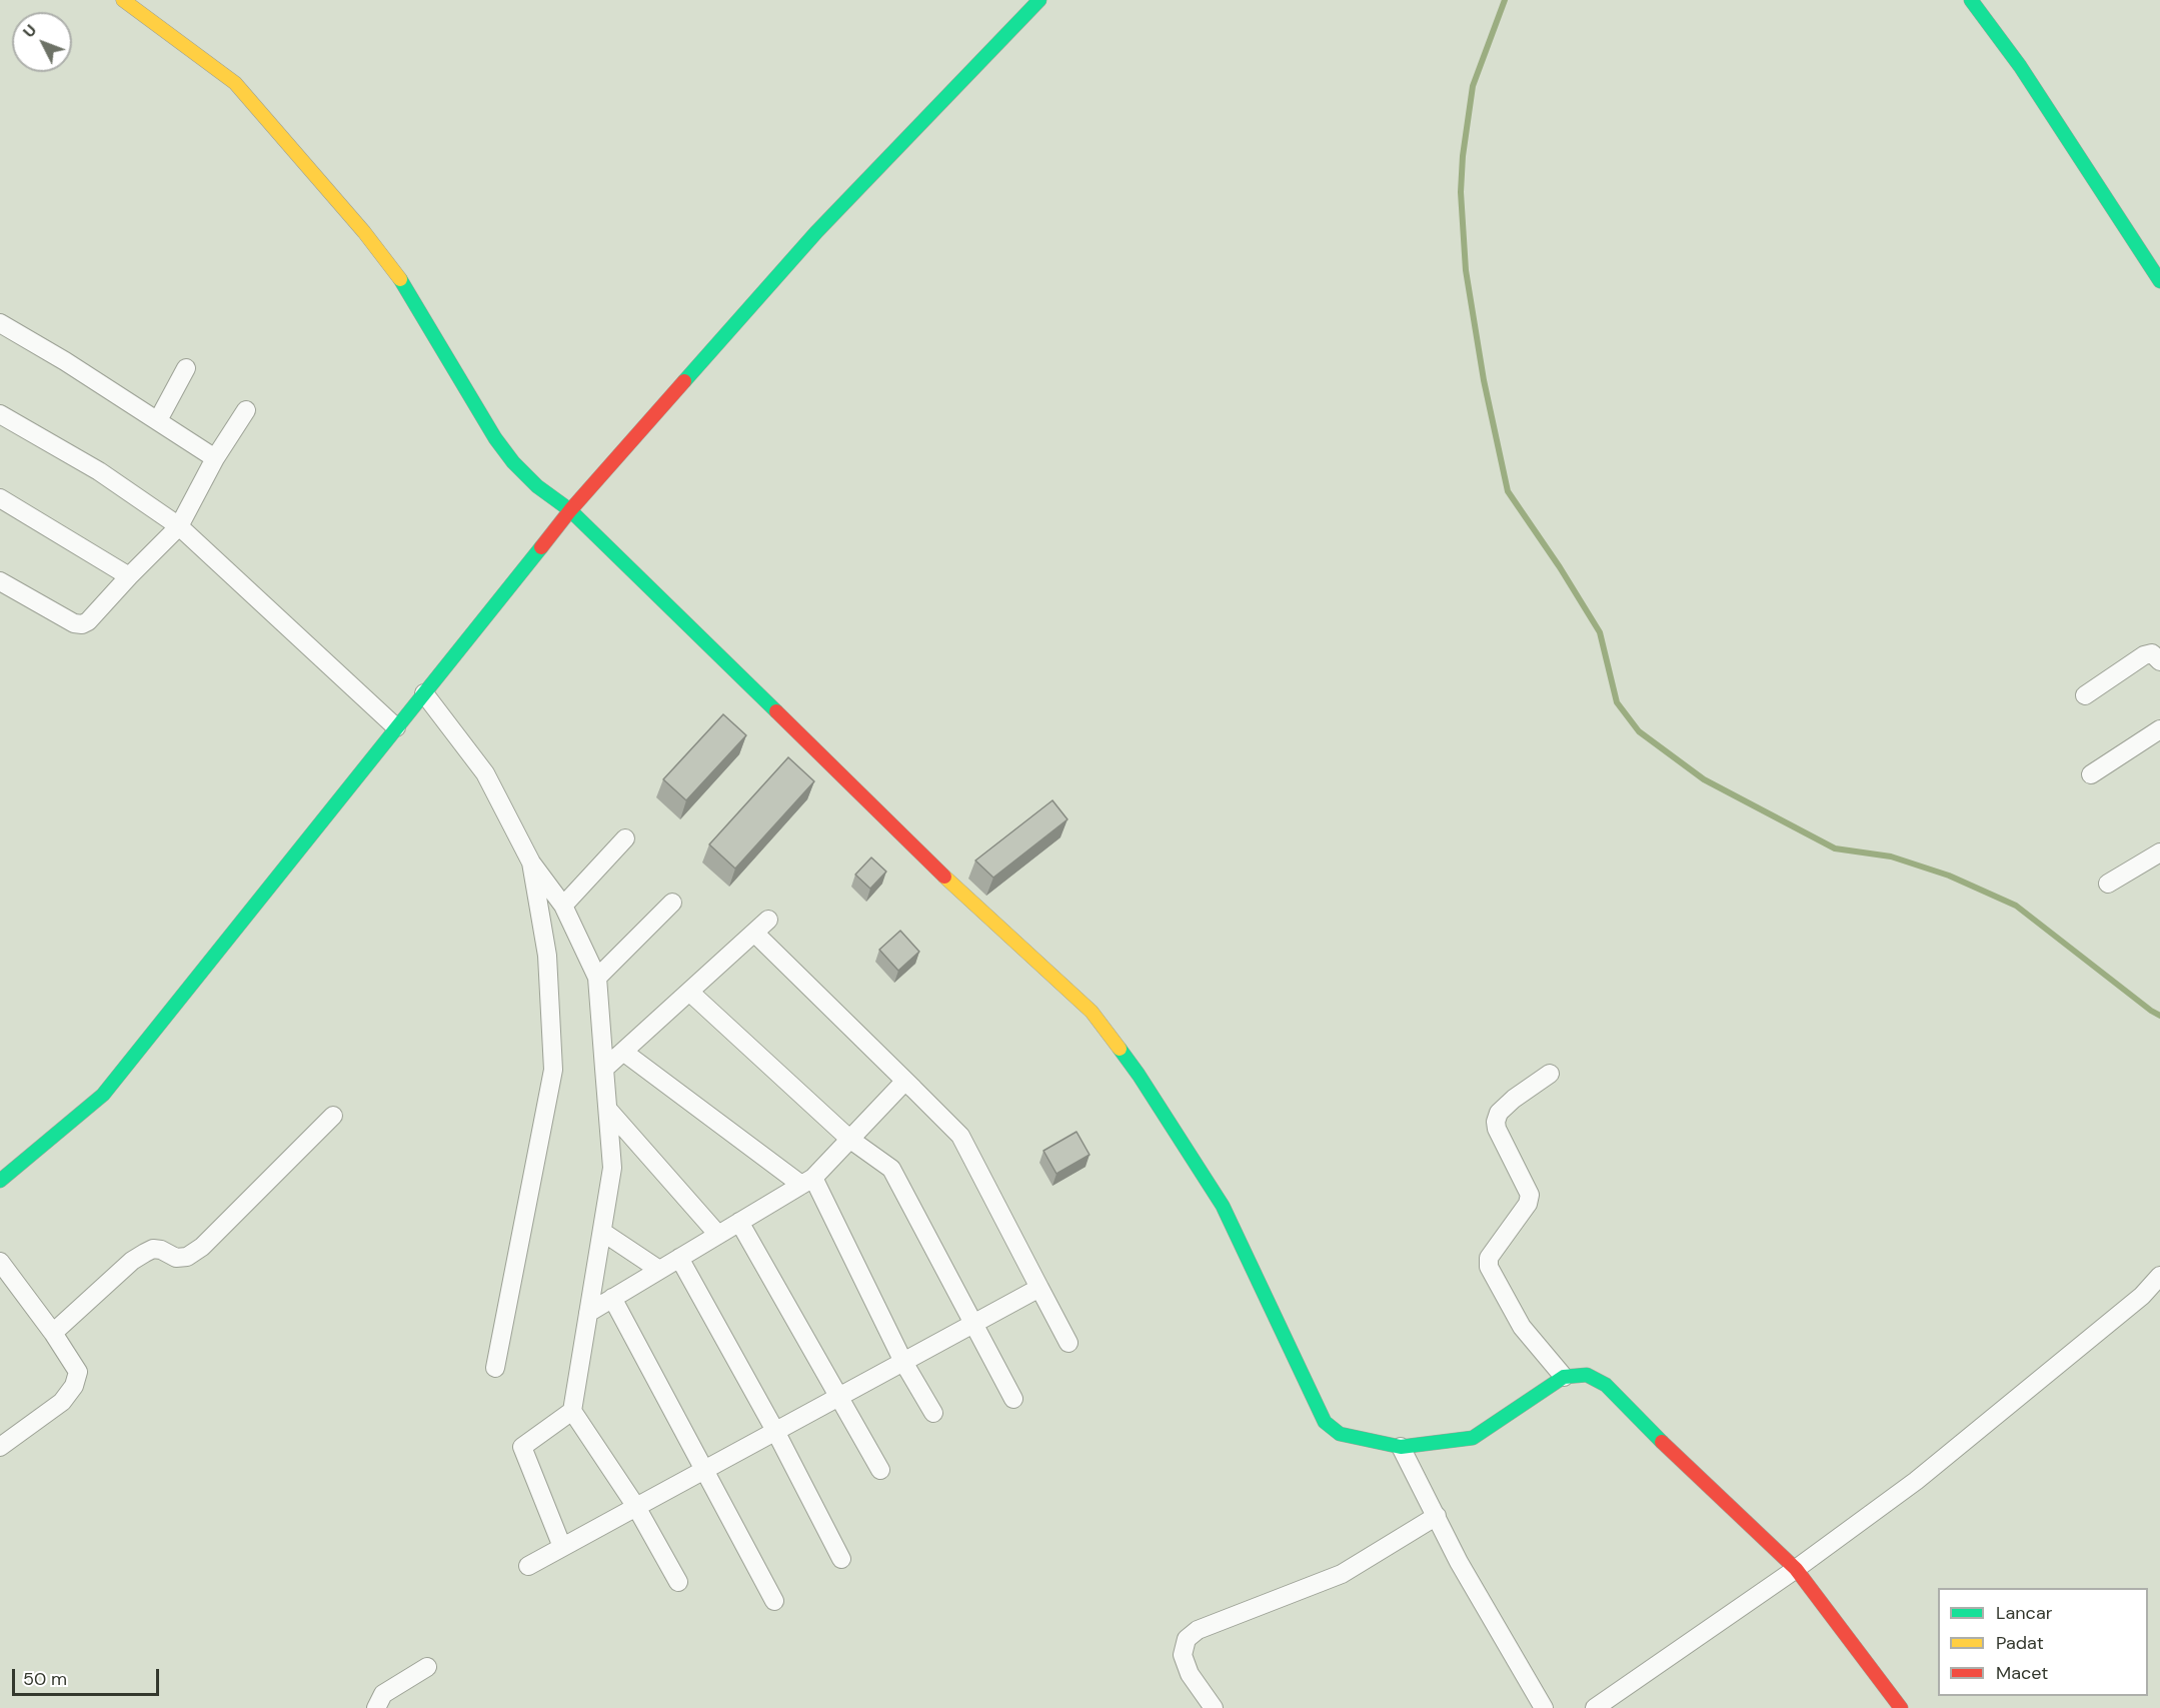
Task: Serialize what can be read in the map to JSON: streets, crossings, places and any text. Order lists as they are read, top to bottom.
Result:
{
  "legend": ["Lancar", "Padat", "Macet"],
  "scale_bar": "50 m",
  "north": "top left"
}
